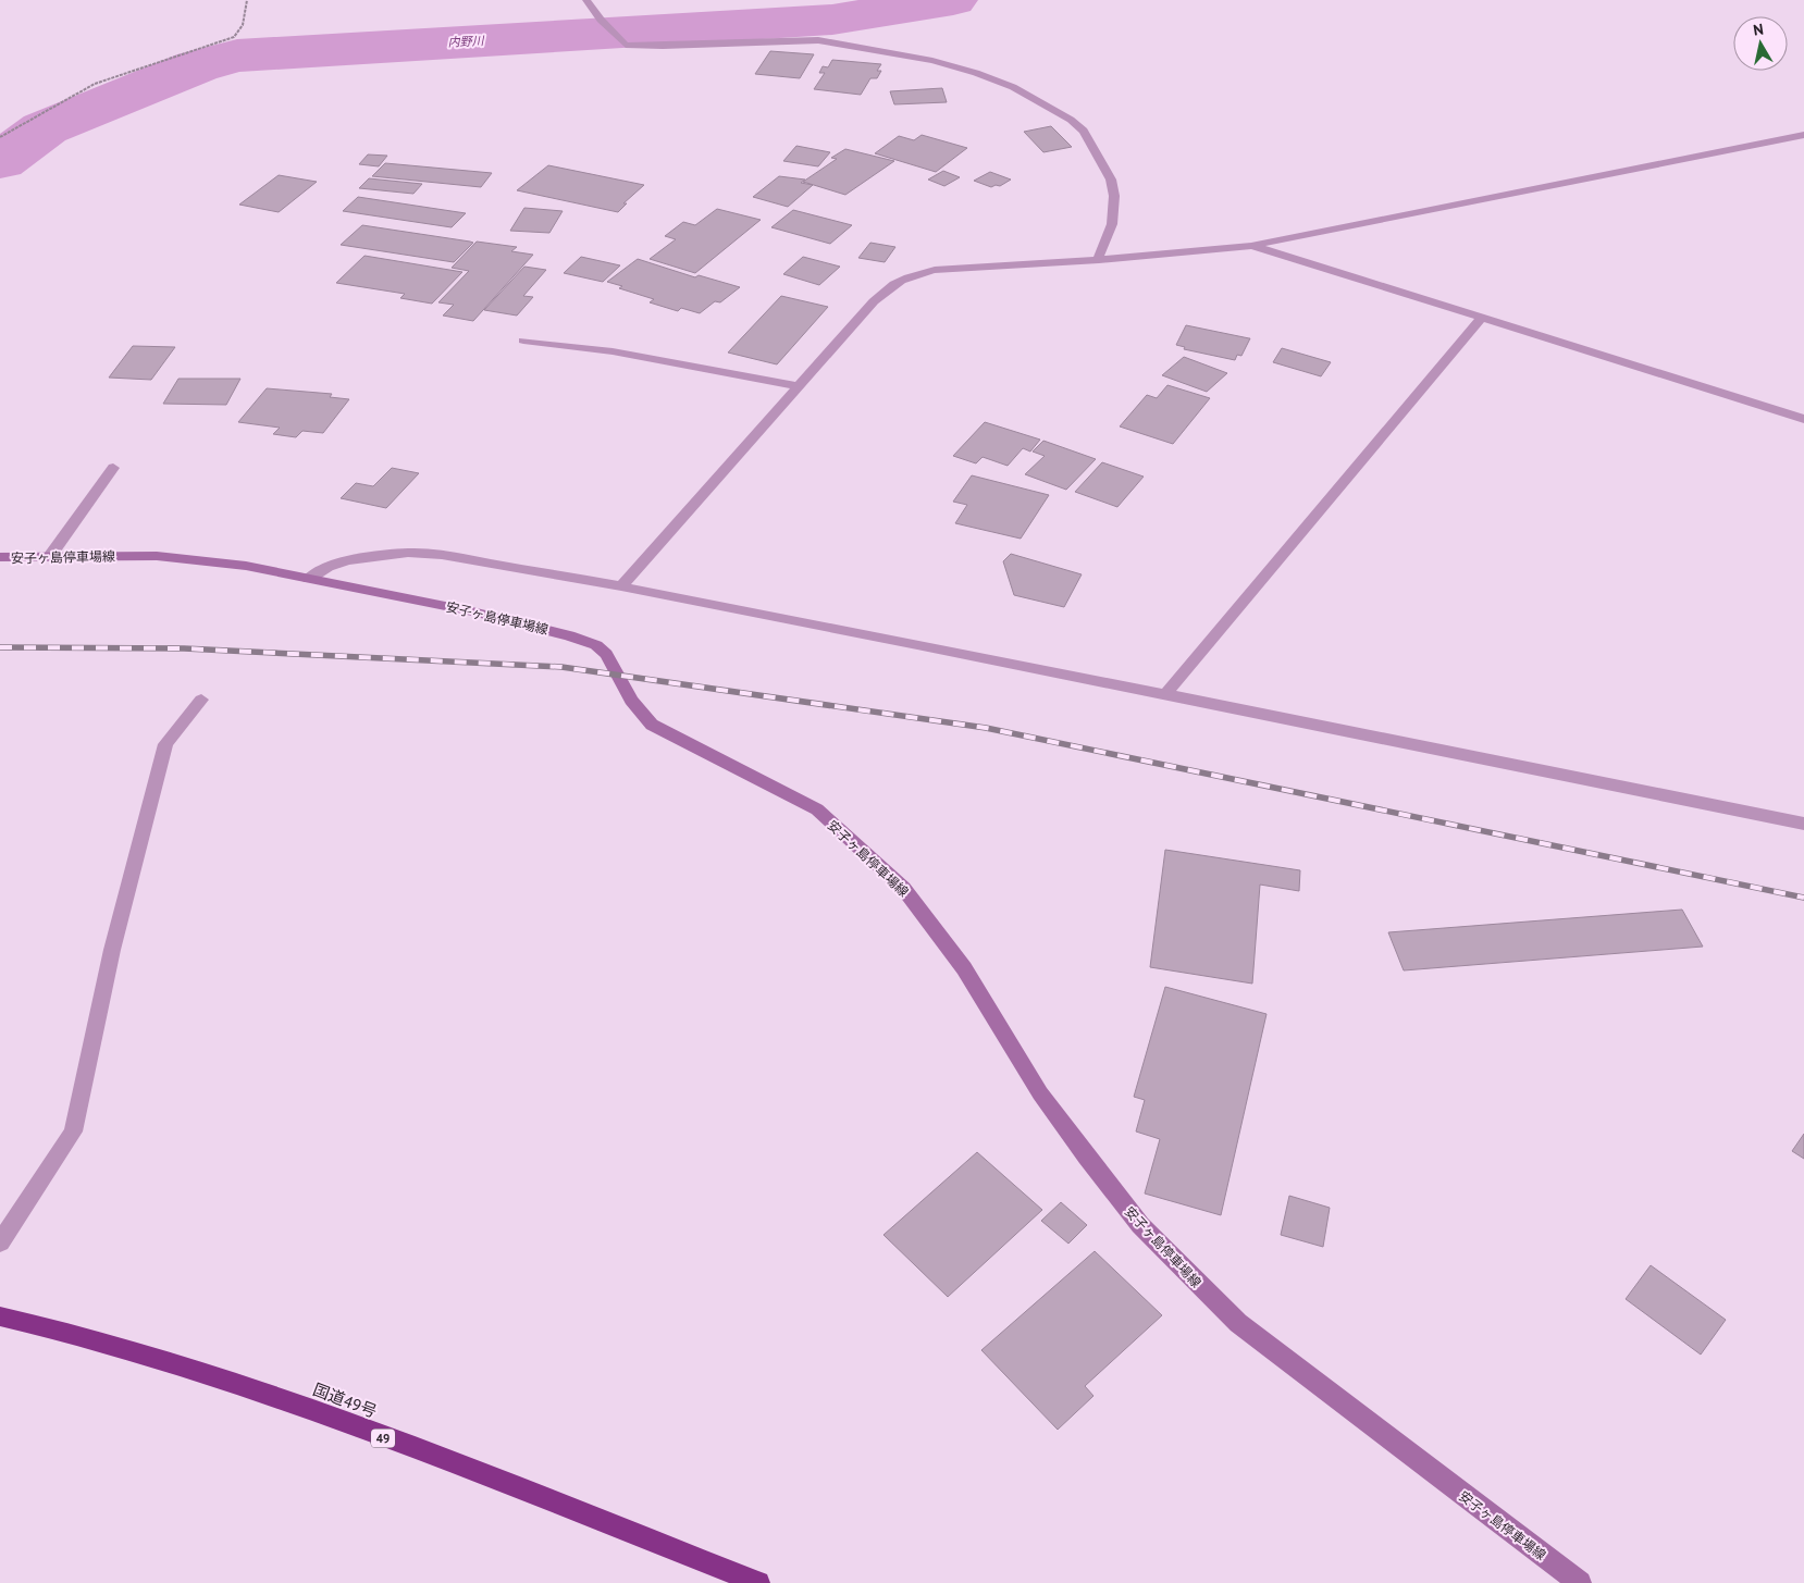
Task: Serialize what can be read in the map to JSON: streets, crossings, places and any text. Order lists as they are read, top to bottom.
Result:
{
  "streets": {
    "highway": ["国道49号", "49"],
    "main road": ["安子ヶ島停車場線"]
  },
  "water": ["内野川"],
  "north": "top"
}
